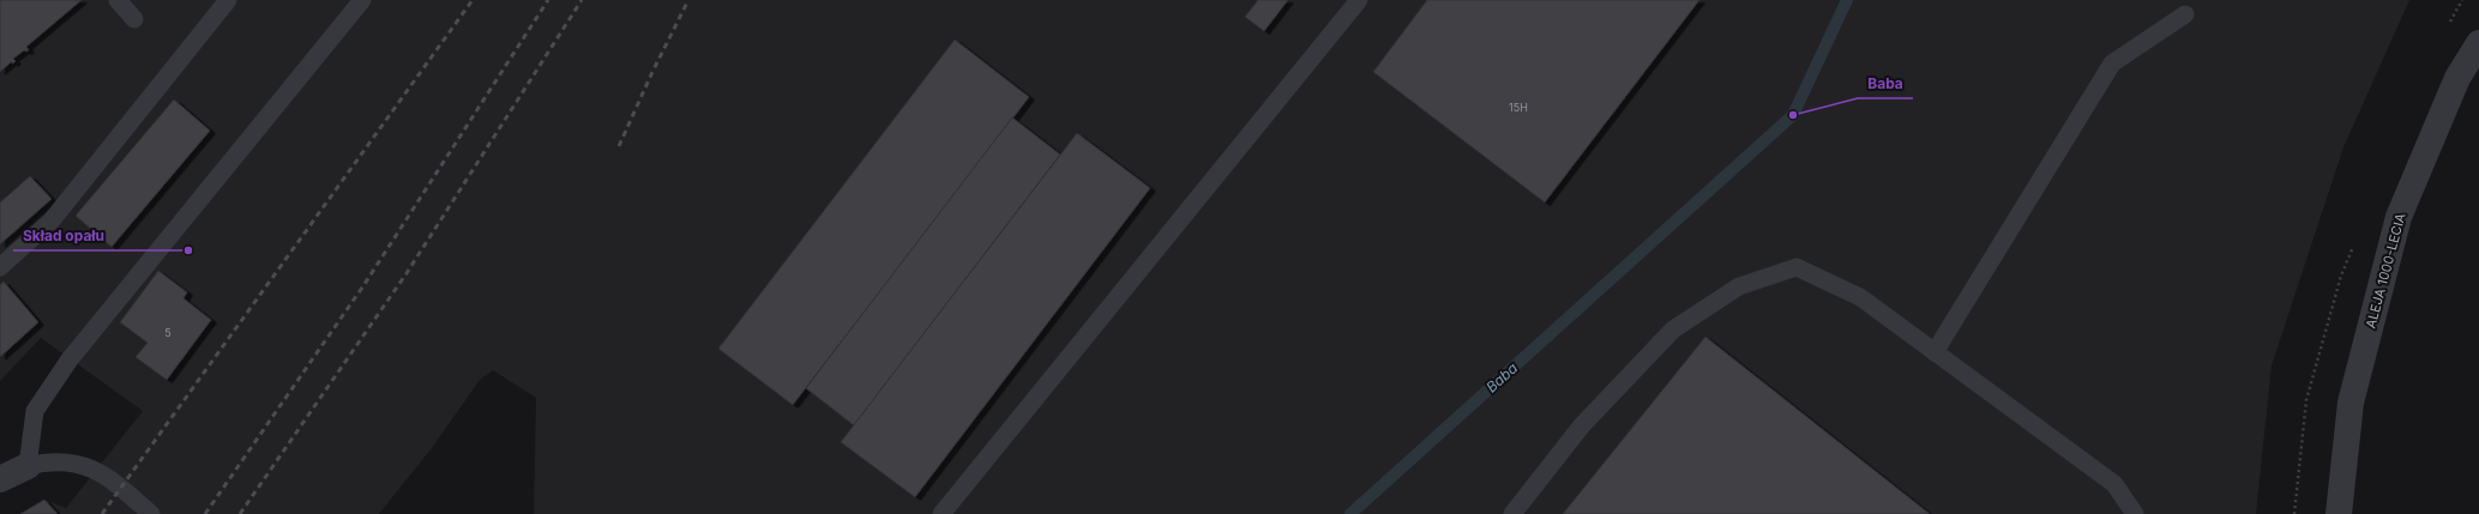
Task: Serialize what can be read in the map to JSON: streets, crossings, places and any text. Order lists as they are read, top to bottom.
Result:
{
  "streets": {
    "street": ["ALEJA 1000-LECIA"]
  },
  "water": ["Baba"],
  "places": ["Baba", "Skład opału"],
  "house_numbers": ["15H", "5"]
}
